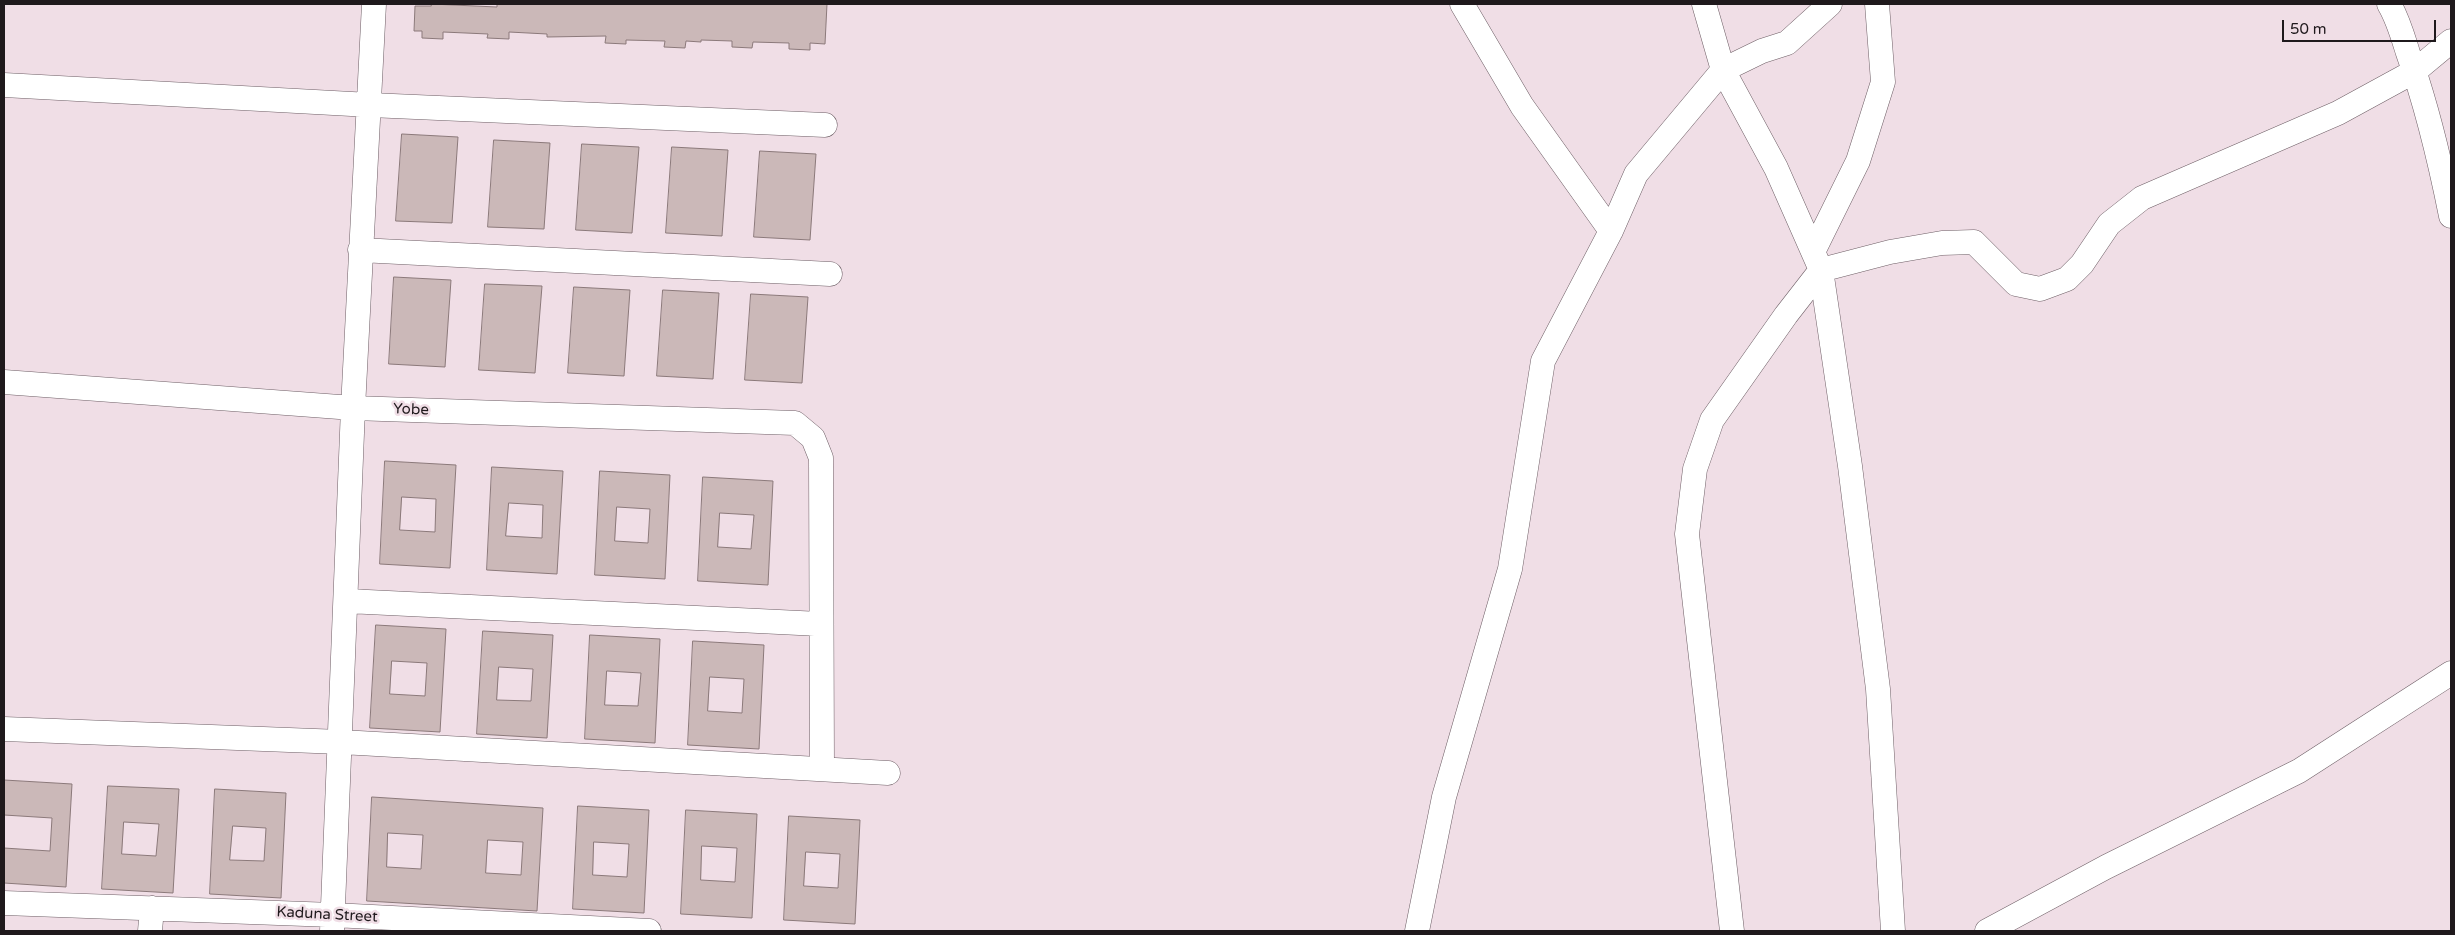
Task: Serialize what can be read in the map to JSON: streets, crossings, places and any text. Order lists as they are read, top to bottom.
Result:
{
  "streets": {
    "street": ["Yobe", "Kaduna Street"]
  },
  "scale_bar": "50 m"
}
